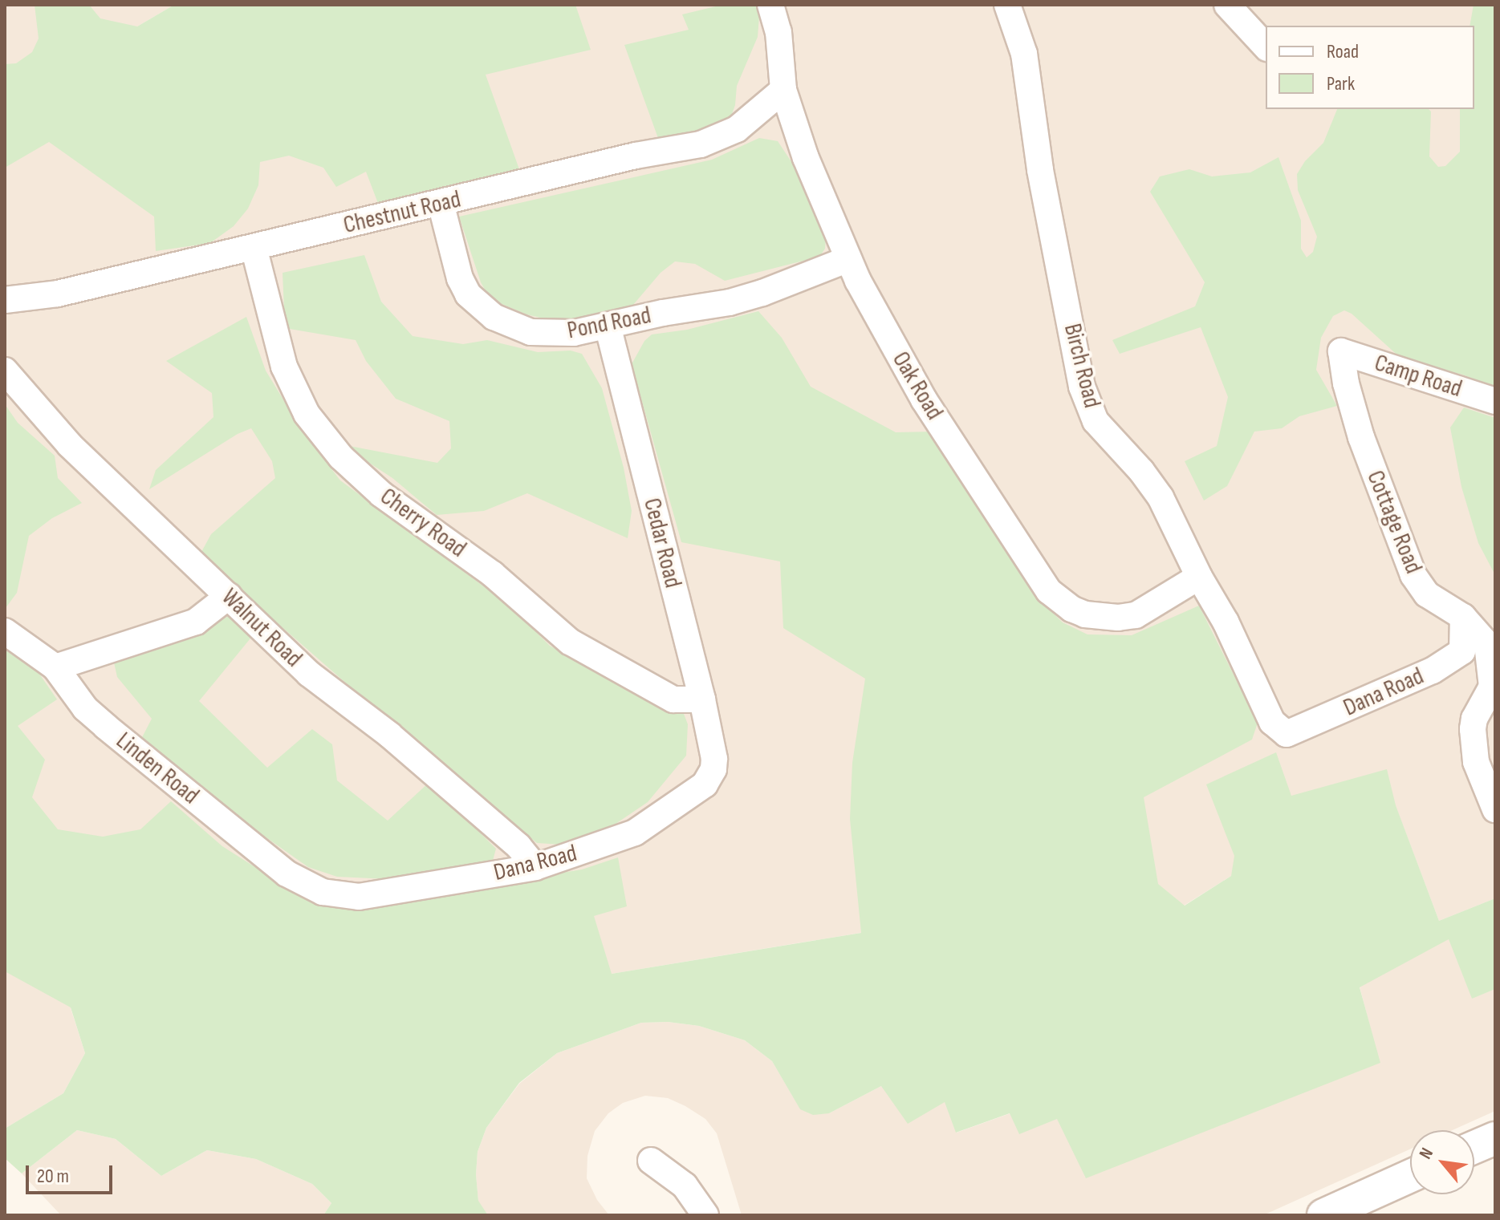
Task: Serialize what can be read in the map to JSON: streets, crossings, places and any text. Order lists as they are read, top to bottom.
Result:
{
  "streets": {
    "street": [
      "Chestnut Road",
      "Pond Road",
      "Birch Road",
      "Camp Road",
      "Oak Road",
      "Cottage Road",
      "Cherry Road",
      "Cedar Road",
      "Walnut Road",
      "Dana Road",
      "Linden Road"
    ]
  },
  "crossings": [
    ["Chestnut Road", "Pond Road"],
    ["Chestnut Road", "Oak Road"],
    ["Chestnut Road", "Cherry Road"],
    ["Pond Road", "Oak Road"],
    ["Pond Road", "Cedar Road"],
    ["Birch Road", "Oak Road"],
    ["Birch Road", "Dana Road"],
    ["Camp Road", "Cottage Road"],
    ["Cottage Road", "Dana Road"],
    ["Cherry Road", "Cedar Road"],
    ["Cedar Road", "Dana Road"],
    ["Walnut Road", "Dana Road"],
    ["Dana Road", "Linden Road"]
  ],
  "legend": ["Road", "Park"],
  "scale_bar": "20 m",
  "north": "top left"
}
